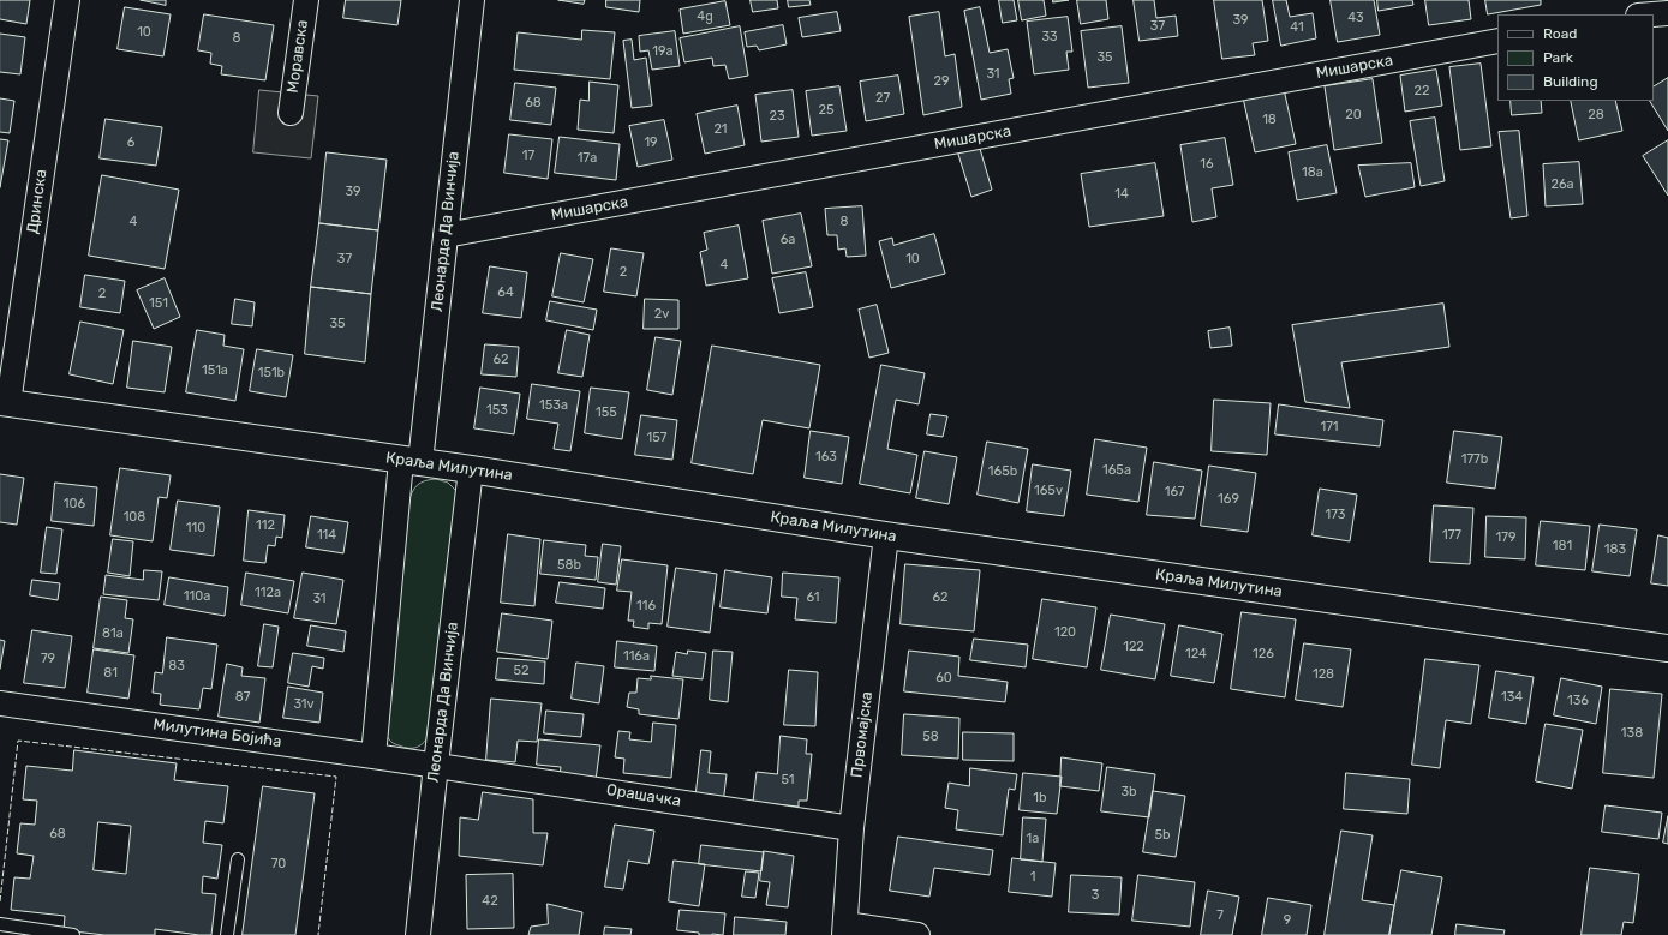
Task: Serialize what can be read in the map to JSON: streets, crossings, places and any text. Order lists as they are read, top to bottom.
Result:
{
  "streets": {
    "main road": ["Краља Милутина"],
    "street": [
      "Моравска",
      "Мишарска",
      "Дринска",
      "Леонарда Да Винчија",
      "Милутина Бојића",
      "Првомајска",
      "Орашачка"
    ]
  },
  "crossings": [
    ["Мишарска", "Леонарда Да Винчија"],
    ["Дринска", "Краља Милутина"],
    ["Леонарда Да Винчија", "Краља Милутина"],
    ["Леонарда Да Винчија", "Милутина Бојића"],
    ["Леонарда Да Винчија", "Орашачка"],
    ["Краља Милутина", "Првомајска"],
    ["Милутина Бојића", "Орашачка"],
    ["Првомајска", "Орашачка"]
  ],
  "house_numbers": [
    "4g",
    "43",
    "39",
    "37",
    "41",
    "10",
    "33",
    "8",
    "19a",
    "35",
    "31",
    "29",
    "22",
    "27",
    "68",
    "25",
    "20",
    "28",
    "23",
    "18",
    "21",
    "6",
    "19",
    "17",
    "17a",
    "16",
    "18a",
    "26a",
    "39",
    "14",
    "4",
    "8",
    "6a",
    "37",
    "10",
    "4",
    "2",
    "64",
    "2",
    "151",
    "2v",
    "35",
    "62",
    "151a",
    "151b",
    "153a",
    "153",
    "155",
    "171",
    "157",
    "163",
    "177b",
    "165a",
    "165b",
    "165v",
    "167",
    "169",
    "106",
    "173",
    "108",
    "112",
    "110",
    "114",
    "177",
    "179",
    "181",
    "183",
    "58b",
    "112a",
    "110a",
    "61",
    "62",
    "31",
    "116",
    "120",
    "81a",
    "122",
    "124",
    "126",
    "116a",
    "79",
    "83",
    "52",
    "81",
    "128",
    "60",
    "87",
    "134",
    "136",
    "31v",
    "138",
    "58",
    "51",
    "3b",
    "1b",
    "68",
    "5b",
    "1a",
    "70",
    "1",
    "3",
    "42",
    "7",
    "9"
  ],
  "legend": ["Road", "Park", "Building"]
}
